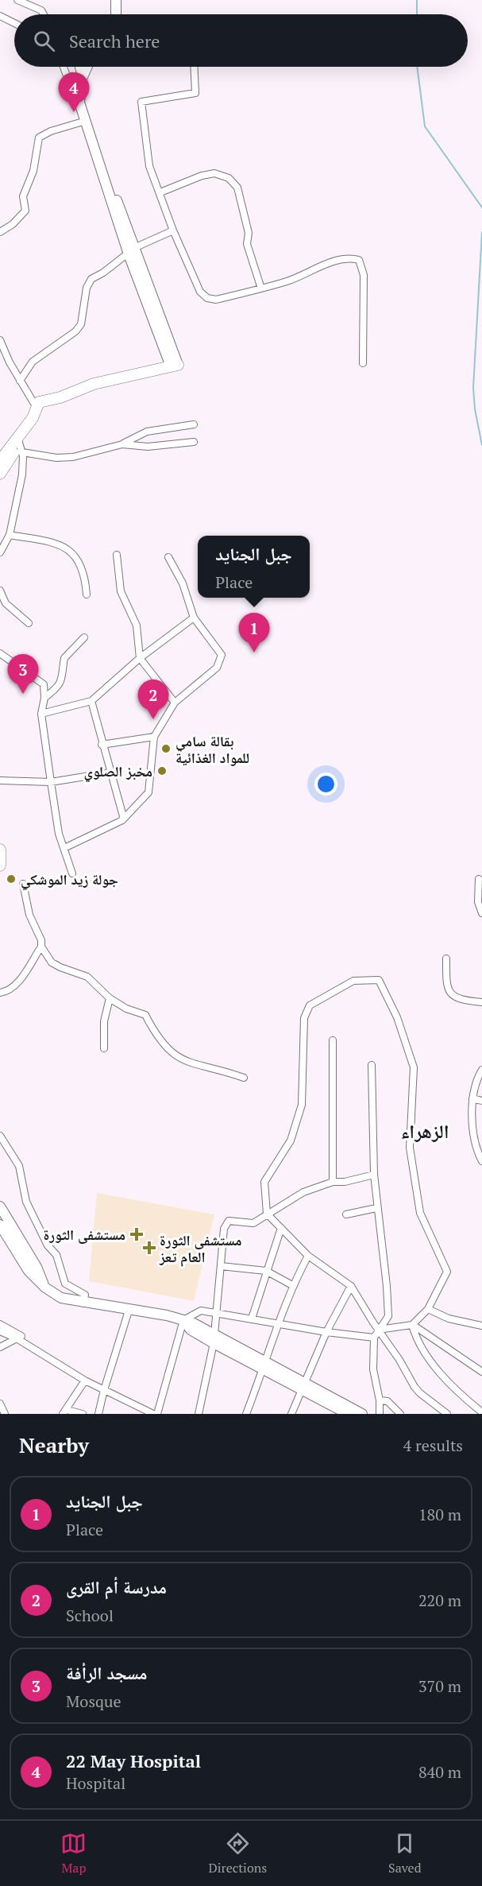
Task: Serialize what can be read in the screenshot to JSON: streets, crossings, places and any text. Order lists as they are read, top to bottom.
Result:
{
  "districts": ["الزهراء"],
  "places": {
    "other": ["بقالة سامي للمواد الغذائية", "مخبز الصلوي", "جولة زيد الموشكي"],
    "health": ["مستشفى الثورة", "مستشفى الثورة العام تعز"]
  },
  "page": {
    "search": "Search here",
    "pins": [
      "4",
      "1",
      "3",
      "2"
    ],
    "popup": ["جبل الجنايد", "Place"],
    "heading": ["Nearby", "4 results"],
    "list": [
      {
        "mark": "1",
        "name": "جبل الجنايد",
        "note": "Place",
        "value": "180 m"
      },
      {
        "mark": "2",
        "name": "مدرسة أم القرى",
        "note": "School",
        "value": "220 m"
      },
      {
        "mark": "3",
        "name": "مسجد الرأفة",
        "note": "Mosque",
        "value": "370 m"
      },
      {
        "mark": "4",
        "name": "22 May Hospital",
        "note": "Hospital",
        "value": "840 m"
      }
    ],
    "nav": ["Map", "Directions", "Saved"]
  }
}
